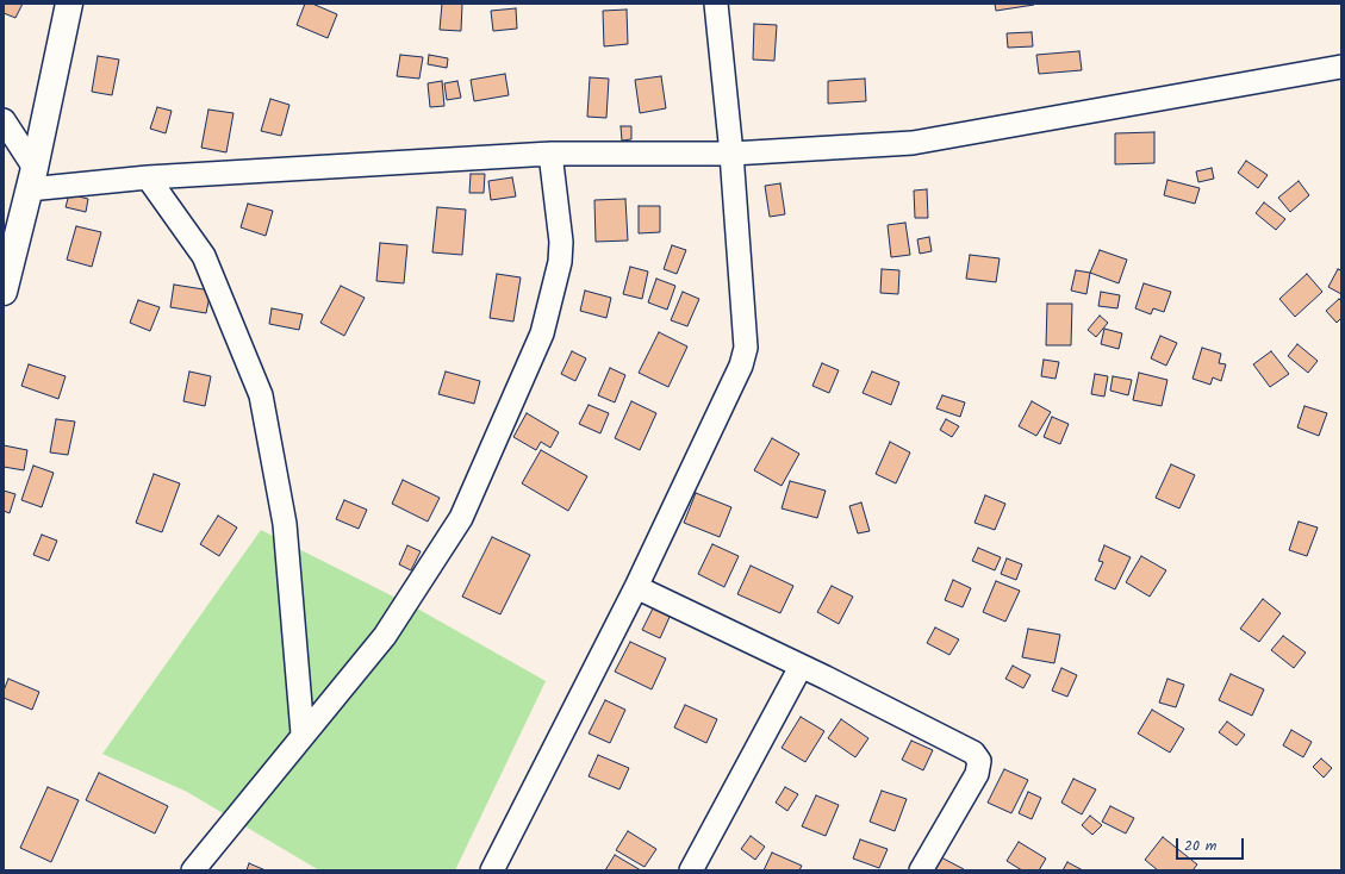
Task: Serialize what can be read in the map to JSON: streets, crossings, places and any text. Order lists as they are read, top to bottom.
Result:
{
  "scale_bar": "20 m"
}
